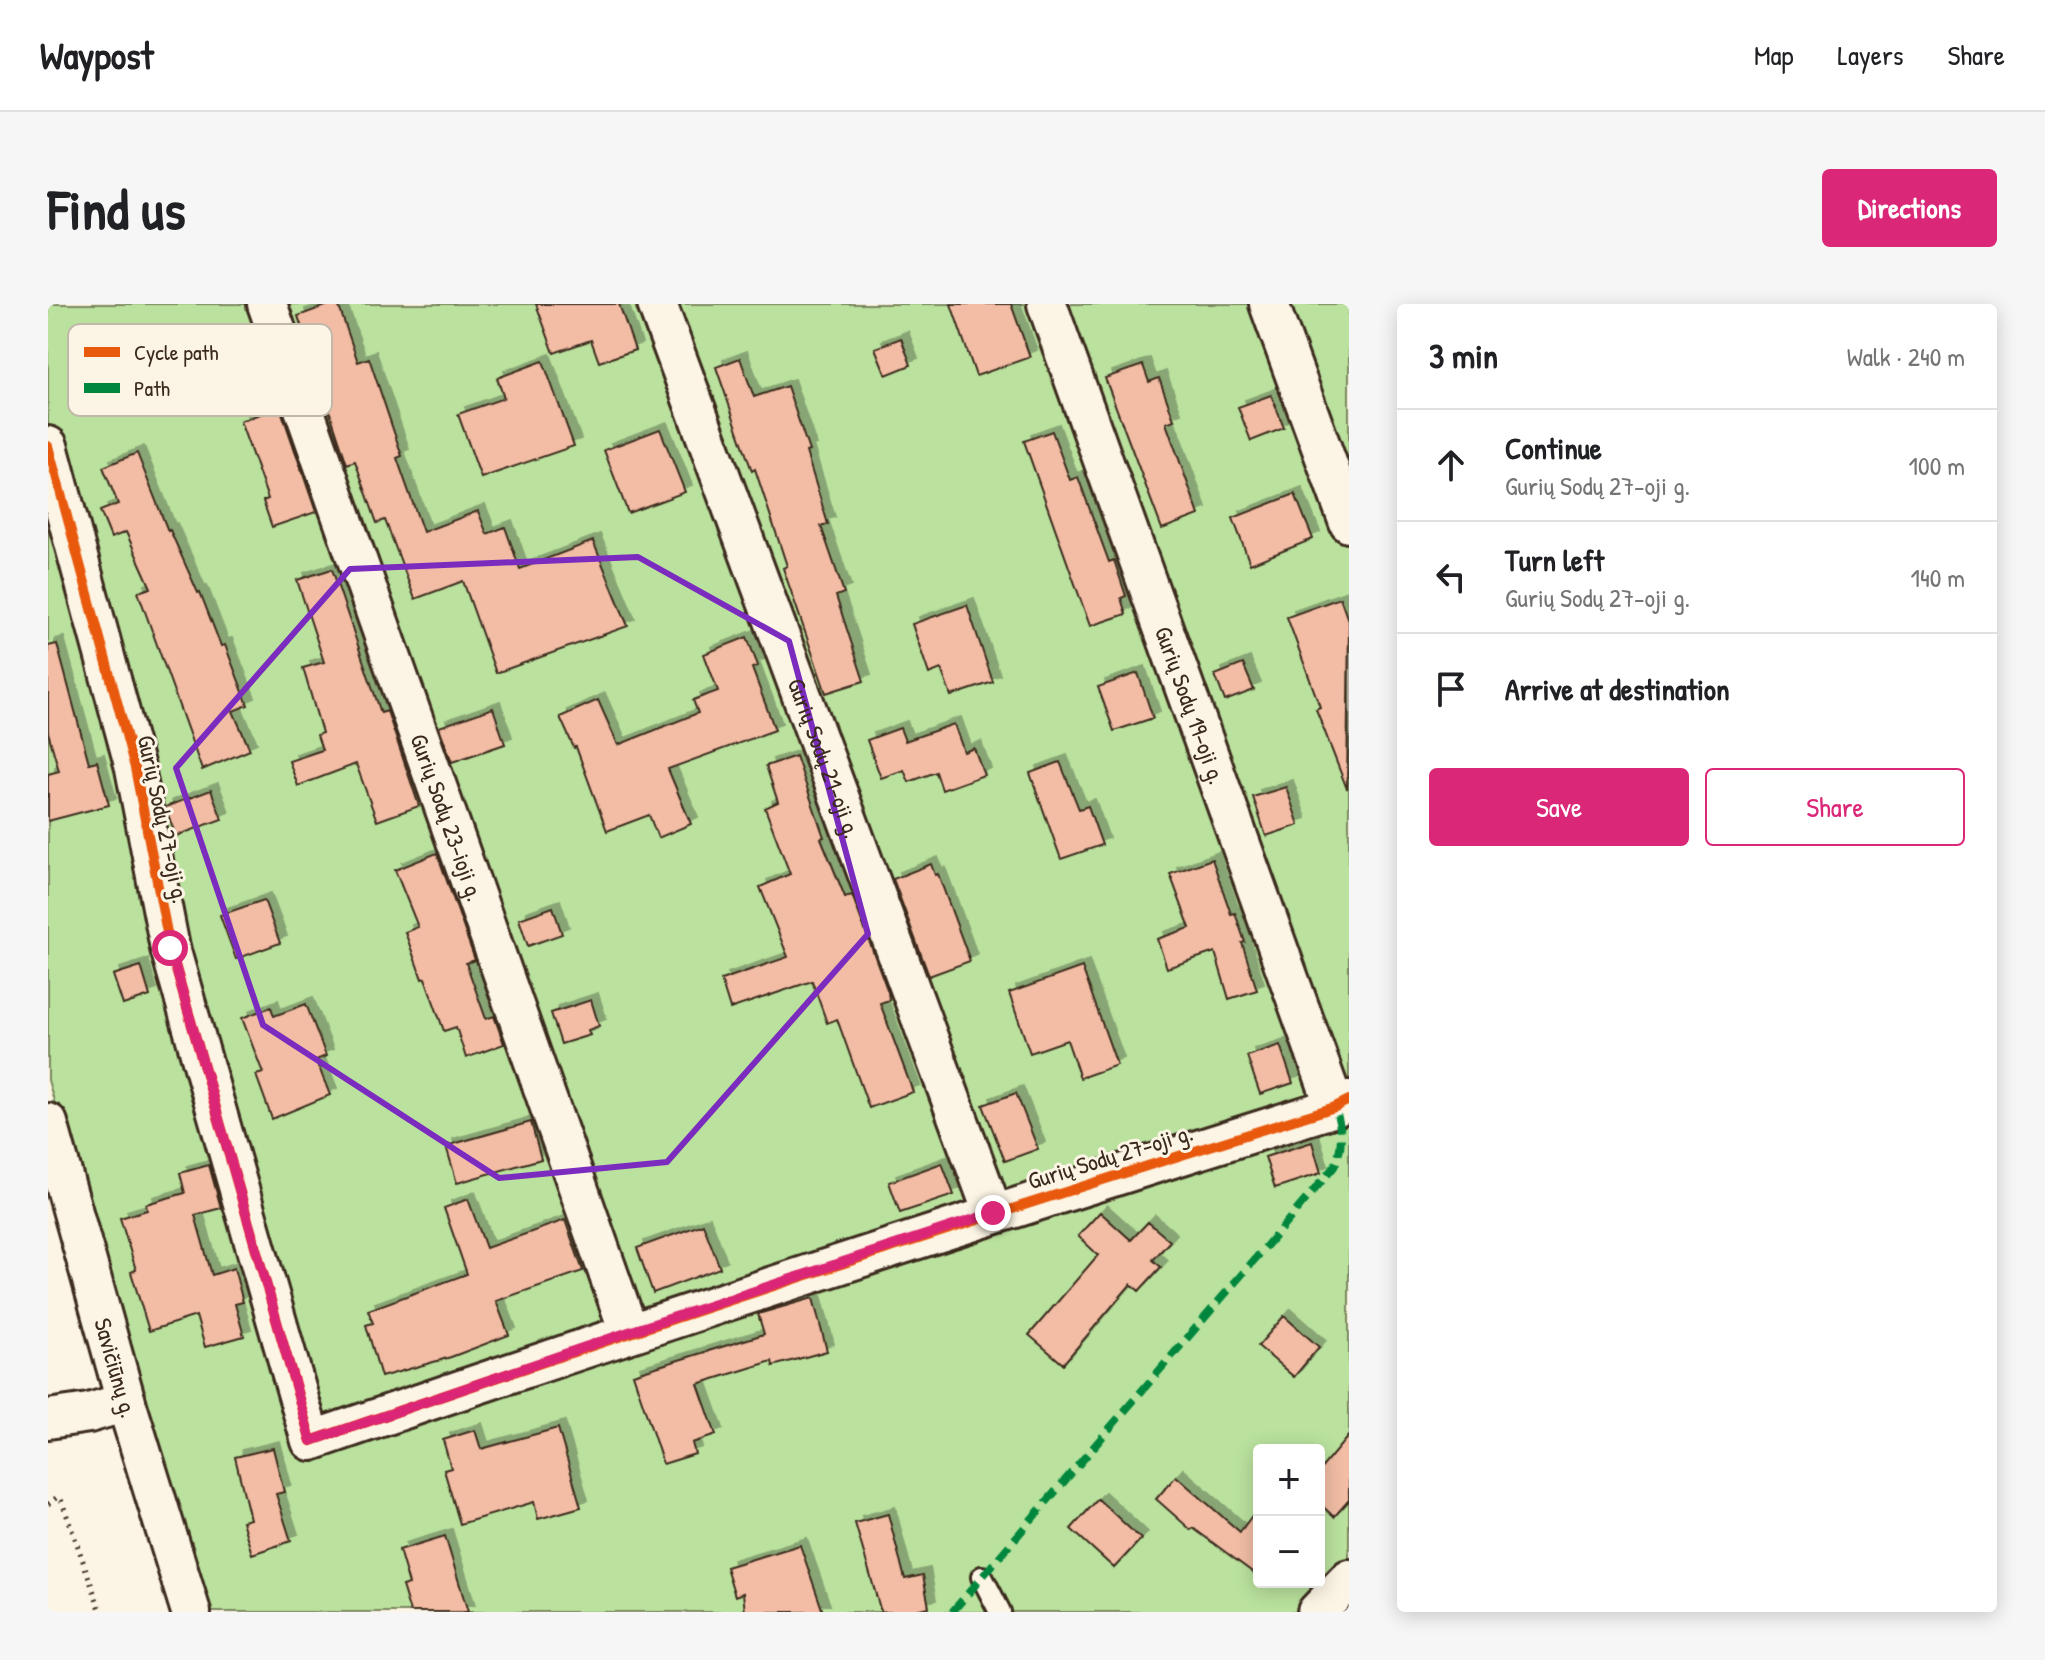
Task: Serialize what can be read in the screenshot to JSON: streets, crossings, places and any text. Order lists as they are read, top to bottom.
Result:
{
  "streets": {
    "street": [
      "Gurių Sodų 19-oji g.",
      "Gurių Sodų 21-oji g.",
      "Gurių Sodų 23-ioji g.",
      "Gurių Sodų 27-oji g.",
      "Savičiūnų g."
    ]
  },
  "crossings": [
    ["Gurių Sodų 19-oji g.", "Gurių Sodų 27-oji g."],
    ["Gurių Sodų 21-oji g.", "Gurių Sodų 27-oji g."],
    ["Gurių Sodų 23-ioji g.", "Gurių Sodų 27-oji g."]
  ],
  "legend": ["Cycle path", "Path"],
  "page": {
    "header": "Waypost",
    "nav": ["Map", "Layers", "Share"],
    "buttons": [
      "Directions",
      ["Save", "Share"]
    ],
    "title": "Find us",
    "heading": ["3 min", "Walk · 240 m"],
    "list": [
      ["Continue", "Gurių Sodų 27-oji g.", "100 m"],
      ["Turn left", "Gurių Sodų 27-oji g.", "140 m"],
      "Arrive at destination"
    ],
    "map_buttons": ["+", "−"]
  }
}
